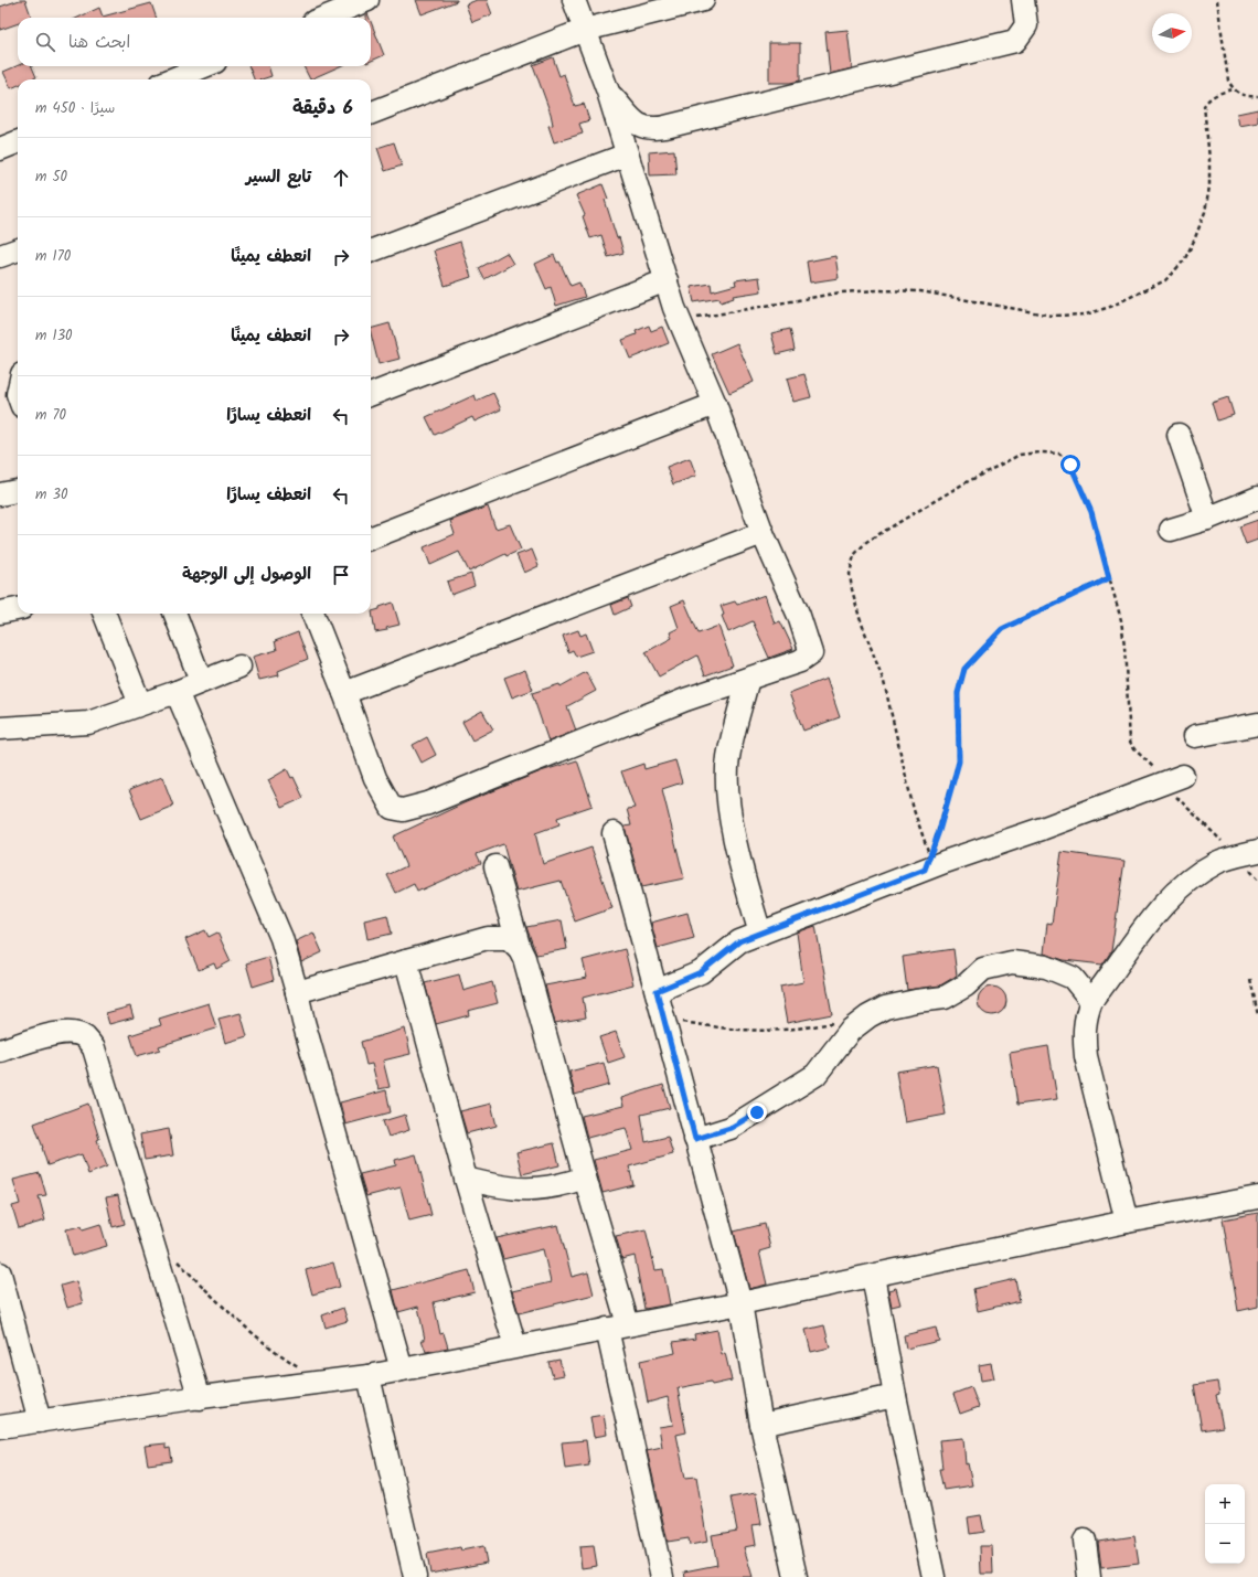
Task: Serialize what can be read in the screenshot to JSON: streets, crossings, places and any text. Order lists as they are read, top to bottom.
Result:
{
  "north": "right",
  "page": {
    "search": "ابحث هنا",
    "heading": ["6 دقيقة", "سيرًا · 450 m"],
    "list": [
      ["تابع السير", "50 m"],
      ["انعطف يمينًا", "170 m"],
      ["انعطف يمينًا", "130 m"],
      ["انعطف يسارًا", "70 m"],
      ["انعطف يسارًا", "30 m"],
      "الوصول إلى الوجهة"
    ],
    "map_buttons": ["+", "−"]
  }
}
